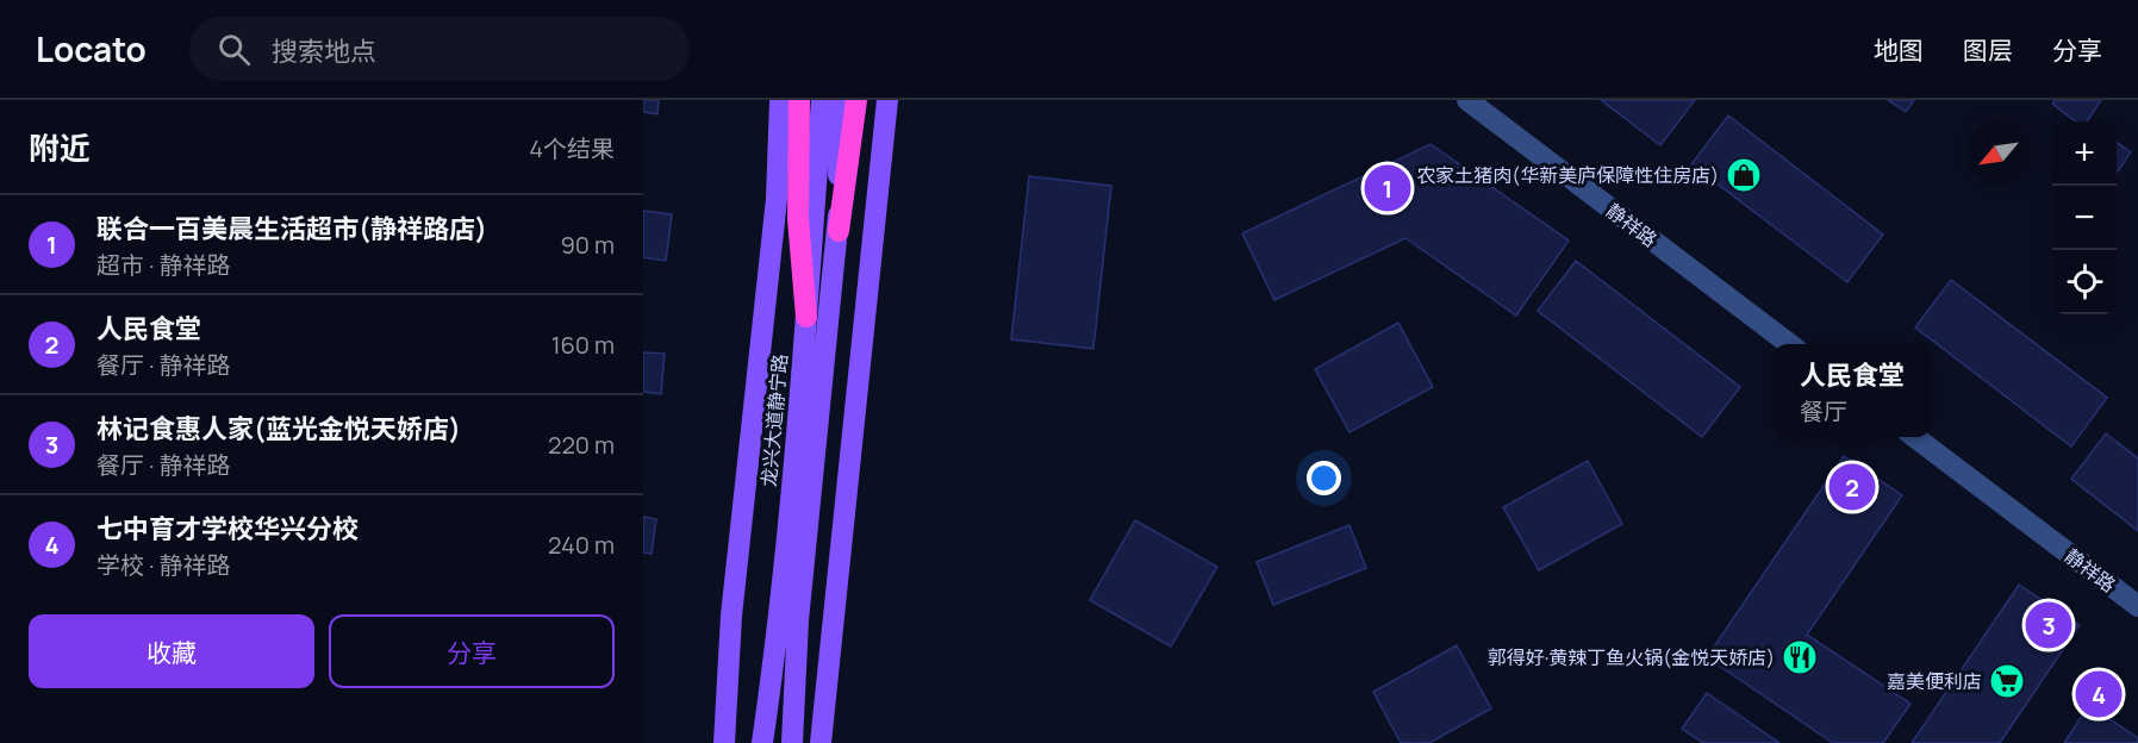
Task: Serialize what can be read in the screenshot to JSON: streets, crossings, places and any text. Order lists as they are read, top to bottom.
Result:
{
  "streets": {
    "main road": ["龙兴大道静宁路"],
    "street": ["静祥路"]
  },
  "places": {
    "shop": ["农家土猪肉(华新美庐保障性住房店)"],
    "restaurant": ["郭得好·黄辣丁鱼火锅(金悦天娇店)"],
    "supermarket": ["嘉美便利店"]
  },
  "north": "bottom left",
  "page": {
    "header": "Locato",
    "search": "搜索地点",
    "nav": ["地图", "图层", "分享"],
    "heading": ["附近", "4个结果"],
    "map_buttons": ["+", "−"],
    "pins": [
      "1",
      "2",
      "3",
      "4"
    ],
    "list": [
      {
        "mark": "1",
        "name": "联合一百美晨生活超市(静祥路店)",
        "note": "超市 · 静祥路",
        "value": "90 m"
      },
      {
        "mark": "2",
        "name": "人民食堂",
        "note": "餐厅 · 静祥路",
        "value": "160 m"
      },
      {
        "mark": "3",
        "name": "林记食惠人家(蓝光金悦天娇店)",
        "note": "餐厅 · 静祥路",
        "value": "220 m"
      },
      {
        "mark": "4",
        "name": "七中育才学校华兴分校",
        "note": "学校 · 静祥路",
        "value": "240 m"
      }
    ],
    "popup": ["人民食堂", "餐厅"],
    "buttons": ["收藏", "分享"]
  }
}
